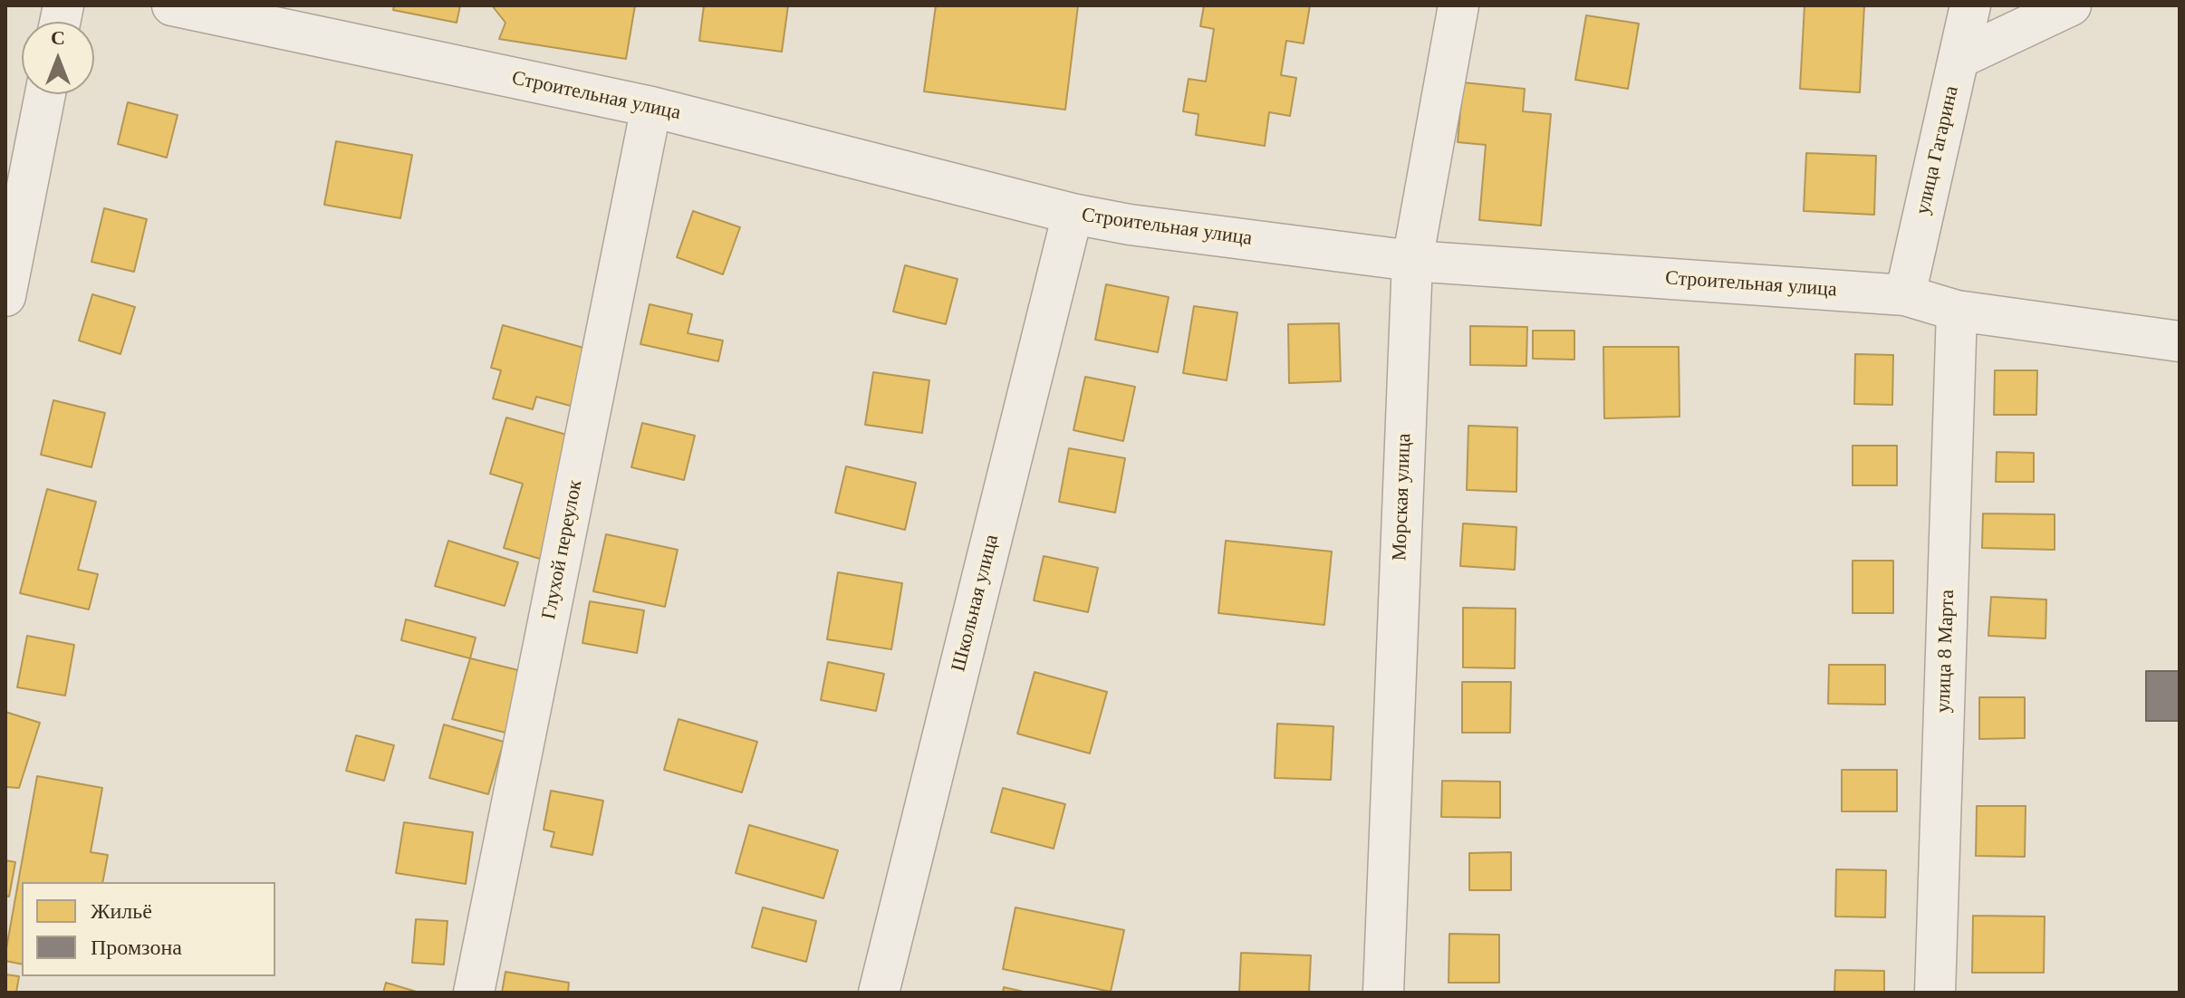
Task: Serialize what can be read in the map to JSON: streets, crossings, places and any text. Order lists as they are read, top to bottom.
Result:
{
  "streets": {
    "street": [
      "Строительная улица",
      "улица Гагарина",
      "Морская улица",
      "Глухой переулок",
      "Школьная улица",
      "улица 8 Марта"
    ]
  },
  "crossings": [
    ["Строительная улица", "улица Гагарина"],
    ["Строительная улица", "Морская улица"],
    ["Строительная улица", "Глухой переулок"],
    ["Строительная улица", "Школьная улица"],
    ["Строительная улица", "улица 8 Марта"]
  ],
  "legend": ["Жильё", "Промзона"],
  "north": "top"
}
